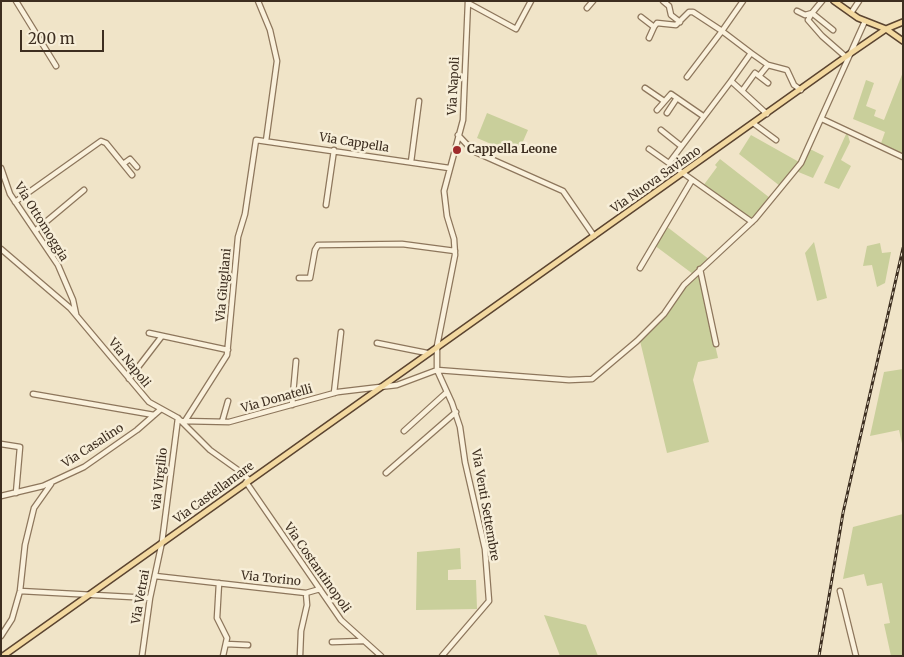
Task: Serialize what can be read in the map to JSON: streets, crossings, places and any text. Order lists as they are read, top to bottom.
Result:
{
  "streets": {
    "main road": ["Via Nuova Saviano", "Via Castellamare"],
    "street": [
      "Via Napoli",
      "Via Cappella",
      "Via Ottomoggia",
      "Via Giugliani",
      "Via Donatelli",
      "Via Casalino",
      "via Virgilio",
      "Via Venti Settembre",
      "Via Costantinopoli",
      "Via Torino",
      "Via Vetrai"
    ]
  },
  "crossings": [
    ["Via Napoli", "Via Cappella"],
    ["Via Napoli", "Via Nuova Saviano"],
    ["Via Napoli", "Via Ottomoggia"],
    ["Via Napoli", "Via Giugliani"],
    ["Via Napoli", "Via Donatelli"],
    ["Via Napoli", "Via Casalino"],
    ["Via Napoli", "via Virgilio"],
    ["Via Napoli", "Via Castellamare"],
    ["Via Napoli", "Via Venti Settembre"],
    ["Via Napoli", "Via Costantinopoli"],
    ["Via Cappella", "Via Giugliani"],
    ["Via Nuova Saviano", "Via Castellamare"],
    ["Via Nuova Saviano", "Via Venti Settembre"],
    ["Via Giugliani", "Via Donatelli"],
    ["Via Giugliani", "via Virgilio"],
    ["Via Donatelli", "via Virgilio"],
    ["Via Donatelli", "Via Castellamare"],
    ["Via Donatelli", "Via Venti Settembre"],
    ["via Virgilio", "Via Castellamare"],
    ["via Virgilio", "Via Vetrai"],
    ["Via Castellamare", "Via Venti Settembre"],
    ["Via Castellamare", "Via Costantinopoli"],
    ["Via Castellamare", "Via Vetrai"],
    ["Via Costantinopoli", "Via Torino"],
    ["Via Torino", "Via Vetrai"]
  ],
  "places": ["Cappella Leone"],
  "scale_bar": "200 m"
}
